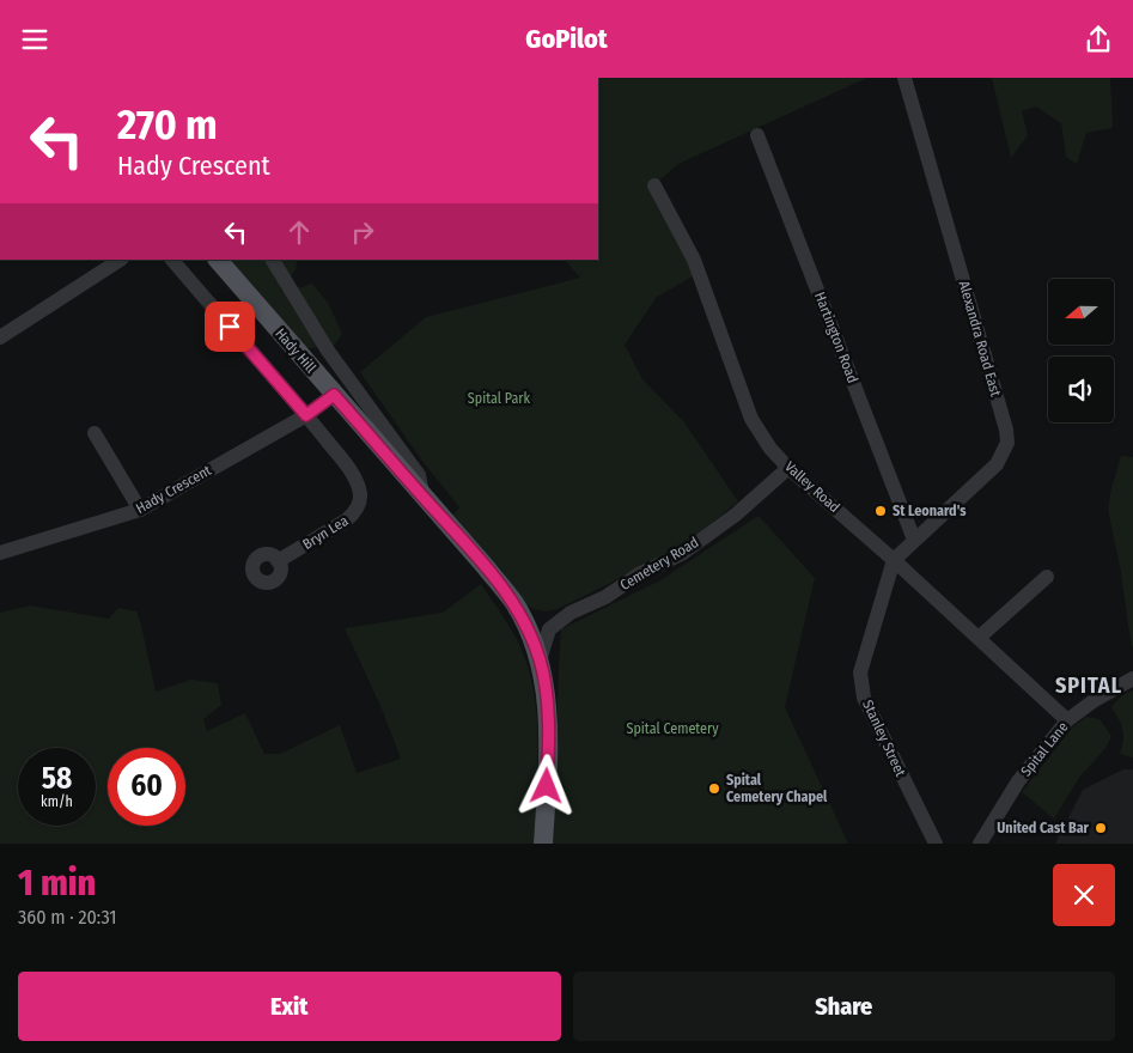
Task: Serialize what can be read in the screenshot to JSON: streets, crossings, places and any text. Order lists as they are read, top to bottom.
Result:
{
  "streets": {
    "main road": ["Hady Hill"],
    "street": [
      "Hartington Road",
      "Alexandra Road East",
      "Valley Road",
      "Hady Crescent",
      "Bryn Lea",
      "Cemetery Road",
      "Stanley Street",
      "Spital Lane"
    ]
  },
  "crossings": [
    ["Hartington Road", "Alexandra Road East"],
    ["Alexandra Road East", "Valley Road"],
    ["Alexandra Road East", "Stanley Street"],
    ["Hady Hill", "Hady Crescent"],
    ["Hady Hill", "Cemetery Road"],
    ["Valley Road", "Cemetery Road"],
    ["Valley Road", "Stanley Street"],
    ["Valley Road", "Spital Lane"],
    ["Hady Crescent", "Bryn Lea"]
  ],
  "districts": ["SPITAL"],
  "parks": ["Spital Park", "Spital Cemetery"],
  "places": ["St Leonard's", "Spital Cemetery Chapel", "United Cast Bar"],
  "north": "left",
  "page": {
    "header": "GoPilot",
    "turn": ["270 m", "Hady Crescent"],
    "speed": "58 km/h",
    "limit": "60",
    "heading": ["1 min", "360 m · 20:31"],
    "buttons": ["Exit", "Share"]
  }
}
